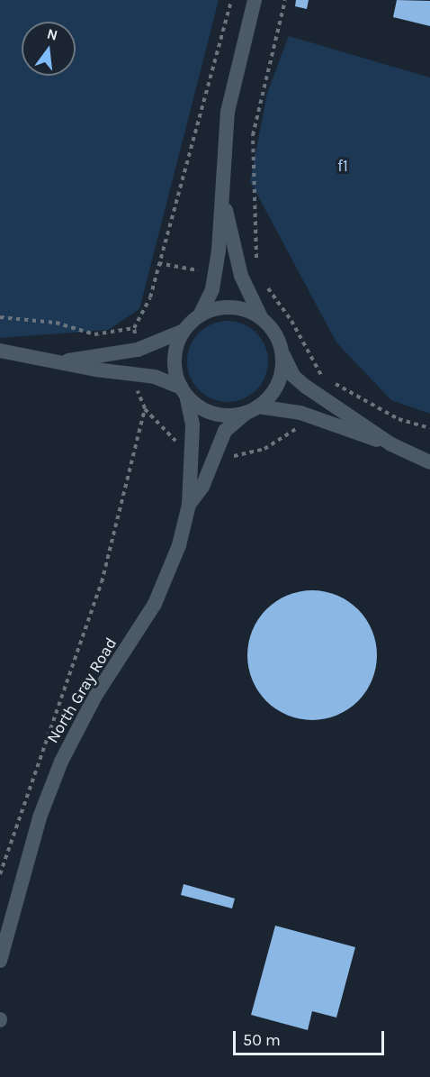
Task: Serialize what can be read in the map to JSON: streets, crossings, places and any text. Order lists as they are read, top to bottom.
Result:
{
  "streets": {
    "street": ["North Gray Road"]
  },
  "parks": ["f1"],
  "scale_bar": "50 m",
  "north": "top"
}
